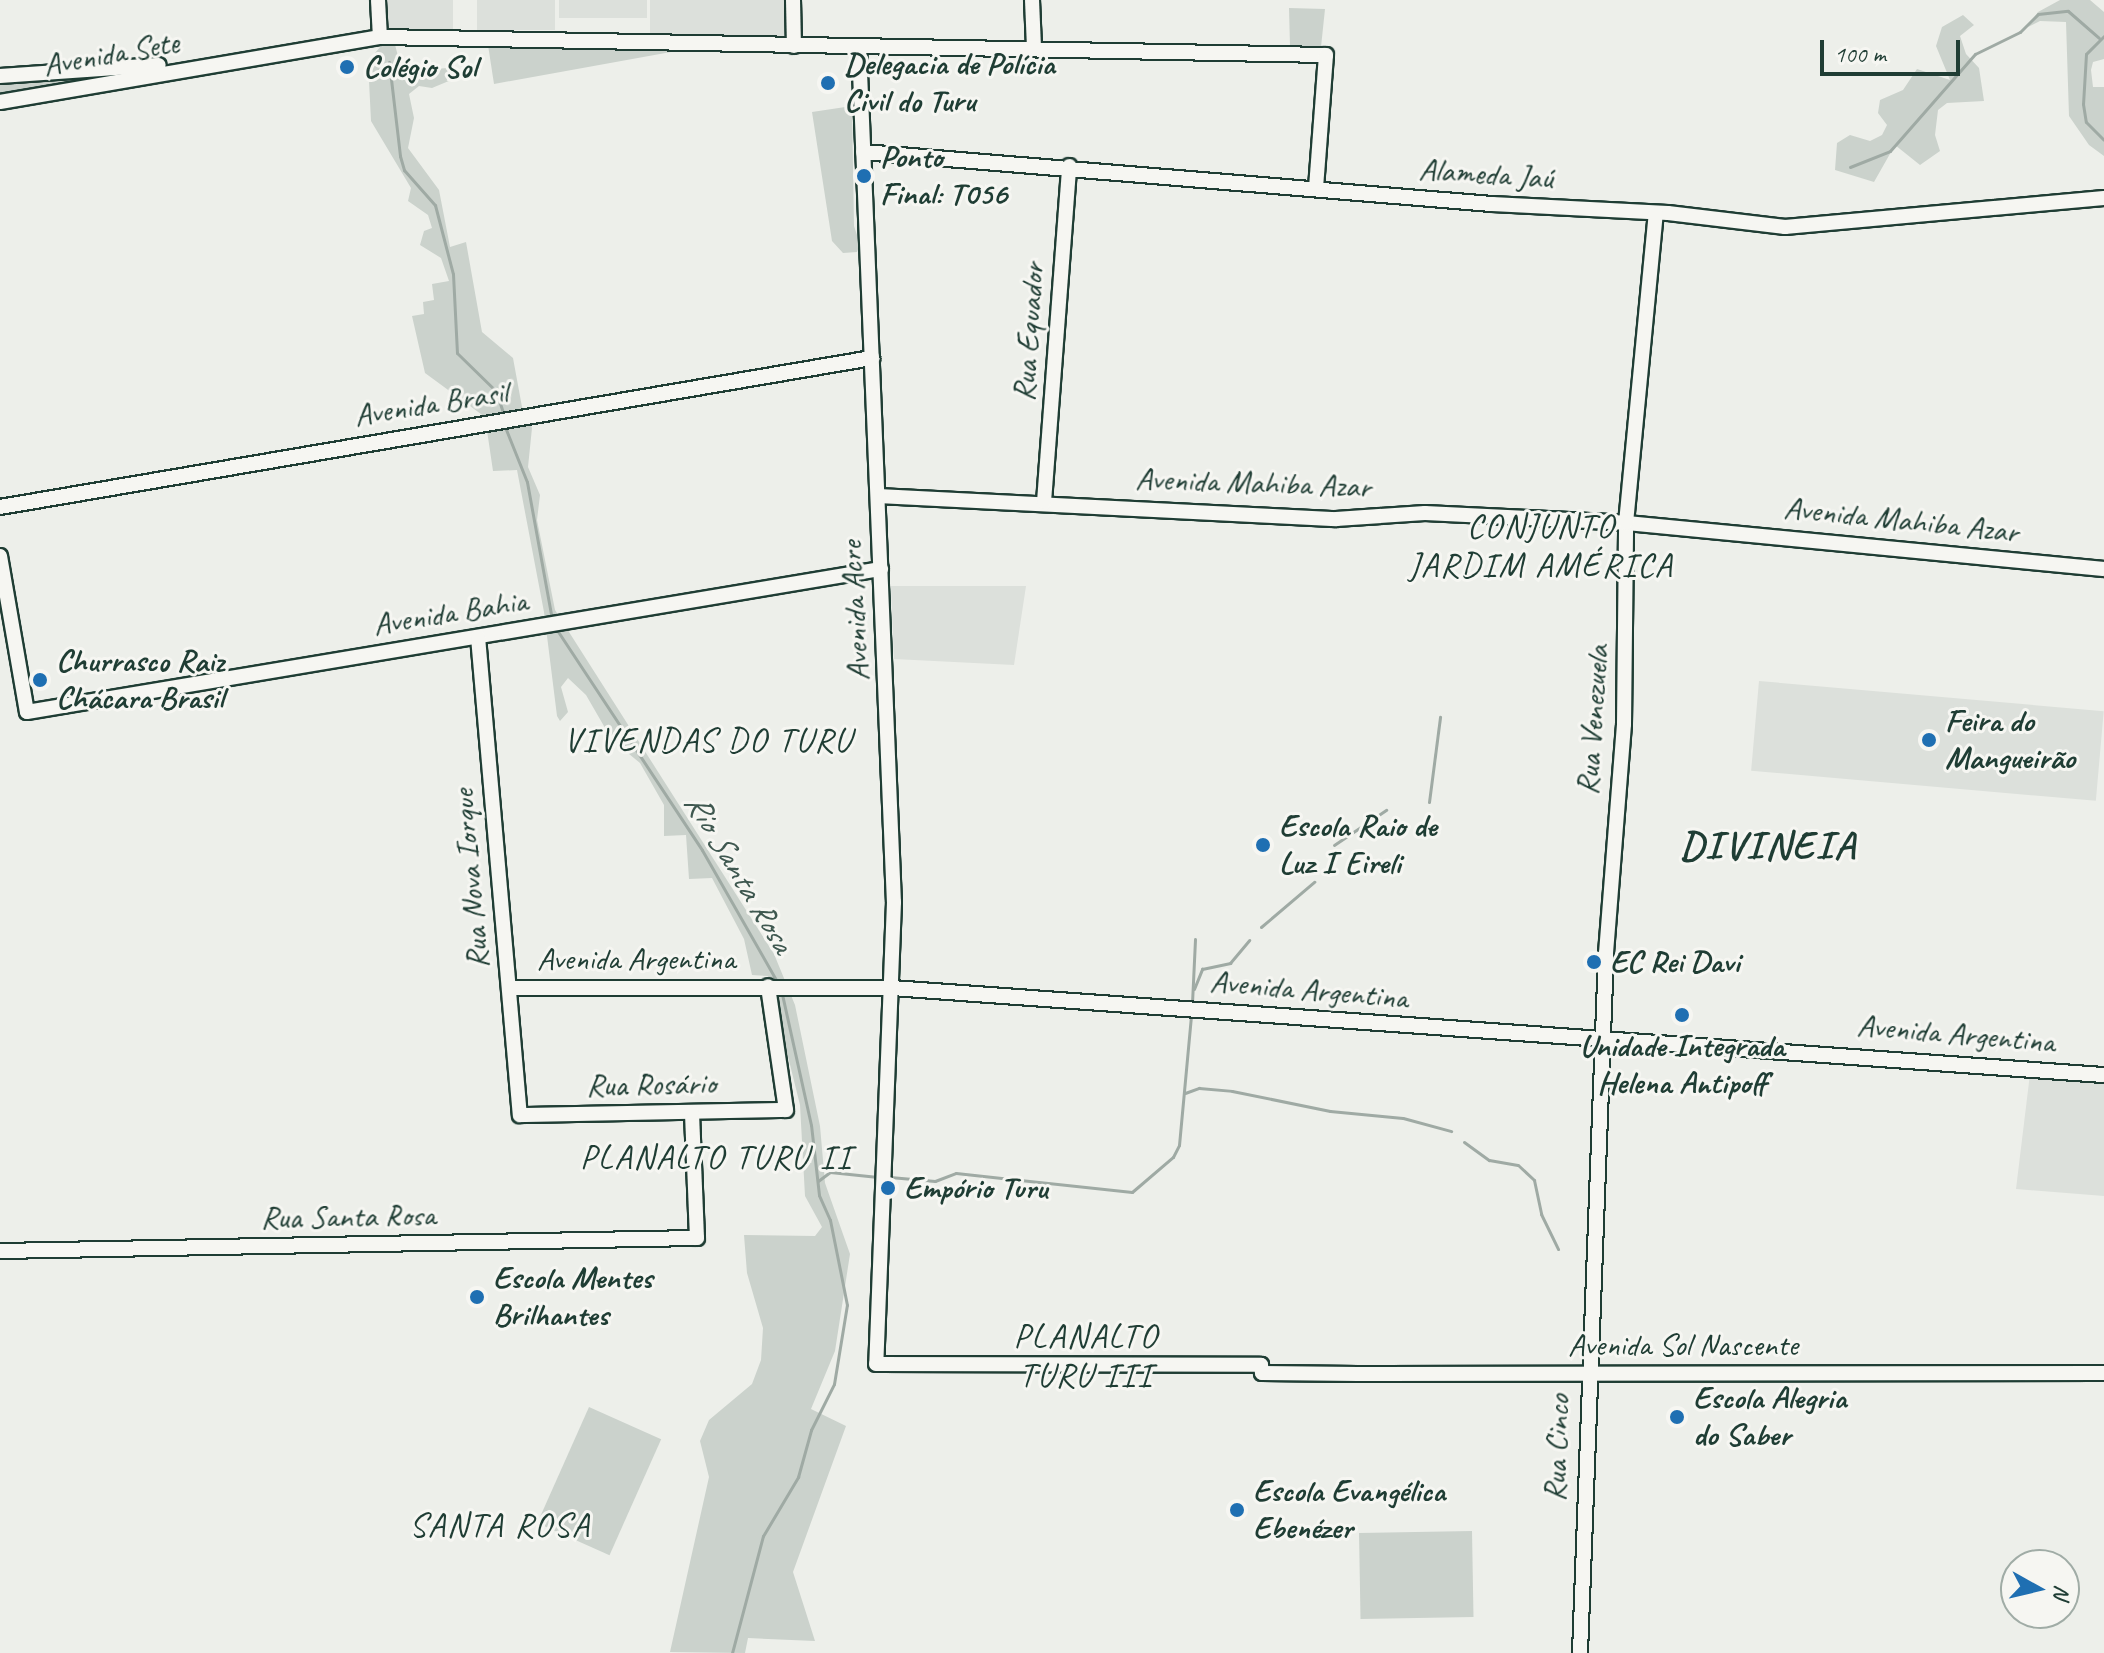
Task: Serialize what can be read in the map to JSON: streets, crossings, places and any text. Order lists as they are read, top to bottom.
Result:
{
  "streets": {
    "street": [
      "Avenida Sete",
      "Alameda Jaú",
      "Rua Equador",
      "Avenida Brasil",
      "Avenida Mahiba Azar",
      "Avenida Acre",
      "Avenida Bahia",
      "Rua Venezuela",
      "Rua Nova Iorque",
      "Avenida Argentina",
      "Rua Rosário",
      "Rua Santa Rosa",
      "Avenida Sol Nascente",
      "Rua Cinco"
    ]
  },
  "crossings": [
    ["Avenida Sete", "Alameda Jaú"],
    ["Avenida Sete", "Avenida Acre"],
    ["Alameda Jaú", "Rua Equador"],
    ["Alameda Jaú", "Avenida Acre"],
    ["Alameda Jaú", "Rua Venezuela"],
    ["Rua Equador", "Avenida Mahiba Azar"],
    ["Avenida Brasil", "Avenida Acre"],
    ["Avenida Mahiba Azar", "Avenida Acre"],
    ["Avenida Mahiba Azar", "Rua Venezuela"],
    ["Avenida Acre", "Avenida Bahia"],
    ["Avenida Acre", "Avenida Argentina"],
    ["Avenida Acre", "Avenida Sol Nascente"],
    ["Avenida Bahia", "Rua Nova Iorque"],
    ["Rua Venezuela", "Avenida Argentina"],
    ["Rua Venezuela", "Rua Cinco"],
    ["Rua Nova Iorque", "Avenida Argentina"],
    ["Rua Nova Iorque", "Rua Rosário"],
    ["Avenida Argentina", "Rua Rosário"],
    ["Rua Rosário", "Rua Santa Rosa"],
    ["Avenida Sol Nascente", "Rua Cinco"]
  ],
  "districts": [
    "CONJUNTO JARDIM AMÉRICA",
    "VIVENDAS DO TURU",
    "DIVINEIA",
    "PLANALTO TURU II",
    "PLANALTO TURU III",
    "SANTA ROSA"
  ],
  "water": ["Rio Santa Rosa"],
  "places": [
    "Colégio Sol",
    "Delegacia de Polícia Civil do Turu",
    "Ponto Final: T056",
    "Churrasco Raiz Chácara Brasil",
    "Feira do Mangueirão",
    "Escola Raio de Luz I Eireli",
    "EC Rei Davi",
    "Unidade Integrada Helena Antipoff",
    "Empório Turu",
    "Escola Mentes Brilhantes",
    "Escola Alegria do Saber",
    "Escola Evangélica Ebenézer"
  ],
  "scale_bar": "100 m",
  "north": "right"
}
